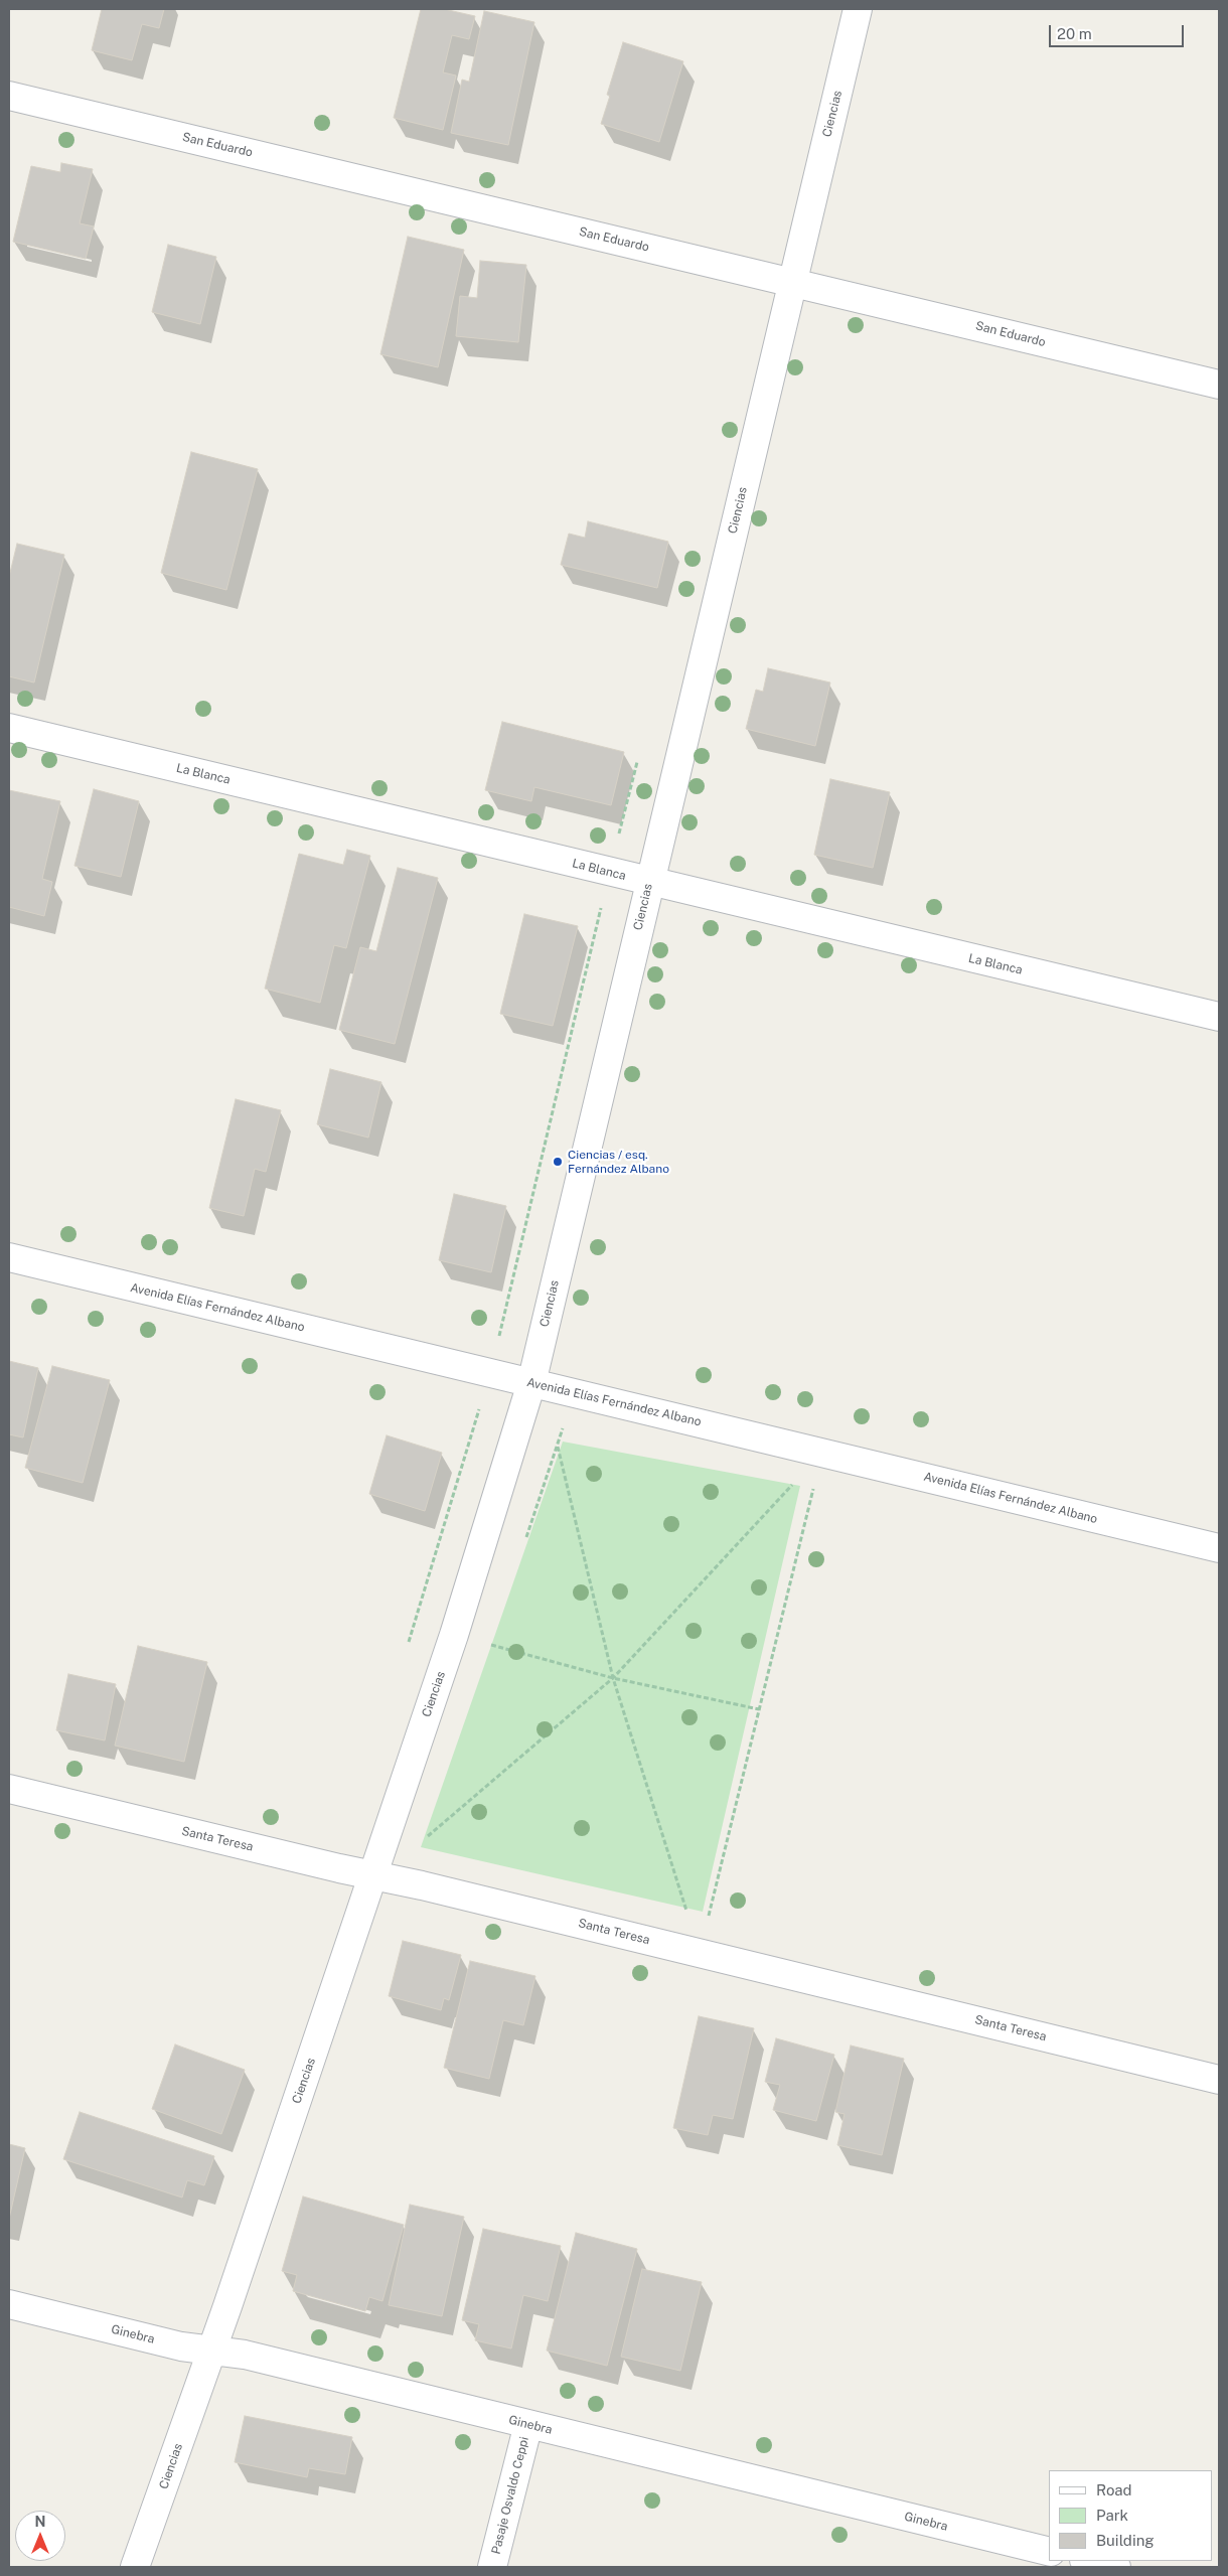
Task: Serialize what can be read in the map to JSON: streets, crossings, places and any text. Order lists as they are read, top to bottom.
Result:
{
  "streets": {
    "street": [
      "Ciencias",
      "San Eduardo",
      "La Blanca",
      "Avenida Elías Fernández Albano",
      "Santa Teresa",
      "Ginebra",
      "Pasaje Osvaldo Ceppi"
    ]
  },
  "crossings": [
    ["Ciencias", "San Eduardo"],
    ["Ciencias", "La Blanca"],
    ["Ciencias", "Avenida Elías Fernández Albano"],
    ["Ciencias", "Santa Teresa"],
    ["Ciencias", "Ginebra"],
    ["Ginebra", "Pasaje Osvaldo Ceppi"]
  ],
  "places": ["Ciencias / esq. Fernández Albano"],
  "legend": ["Road", "Park", "Building"],
  "scale_bar": "20 m",
  "north": "top"
}
